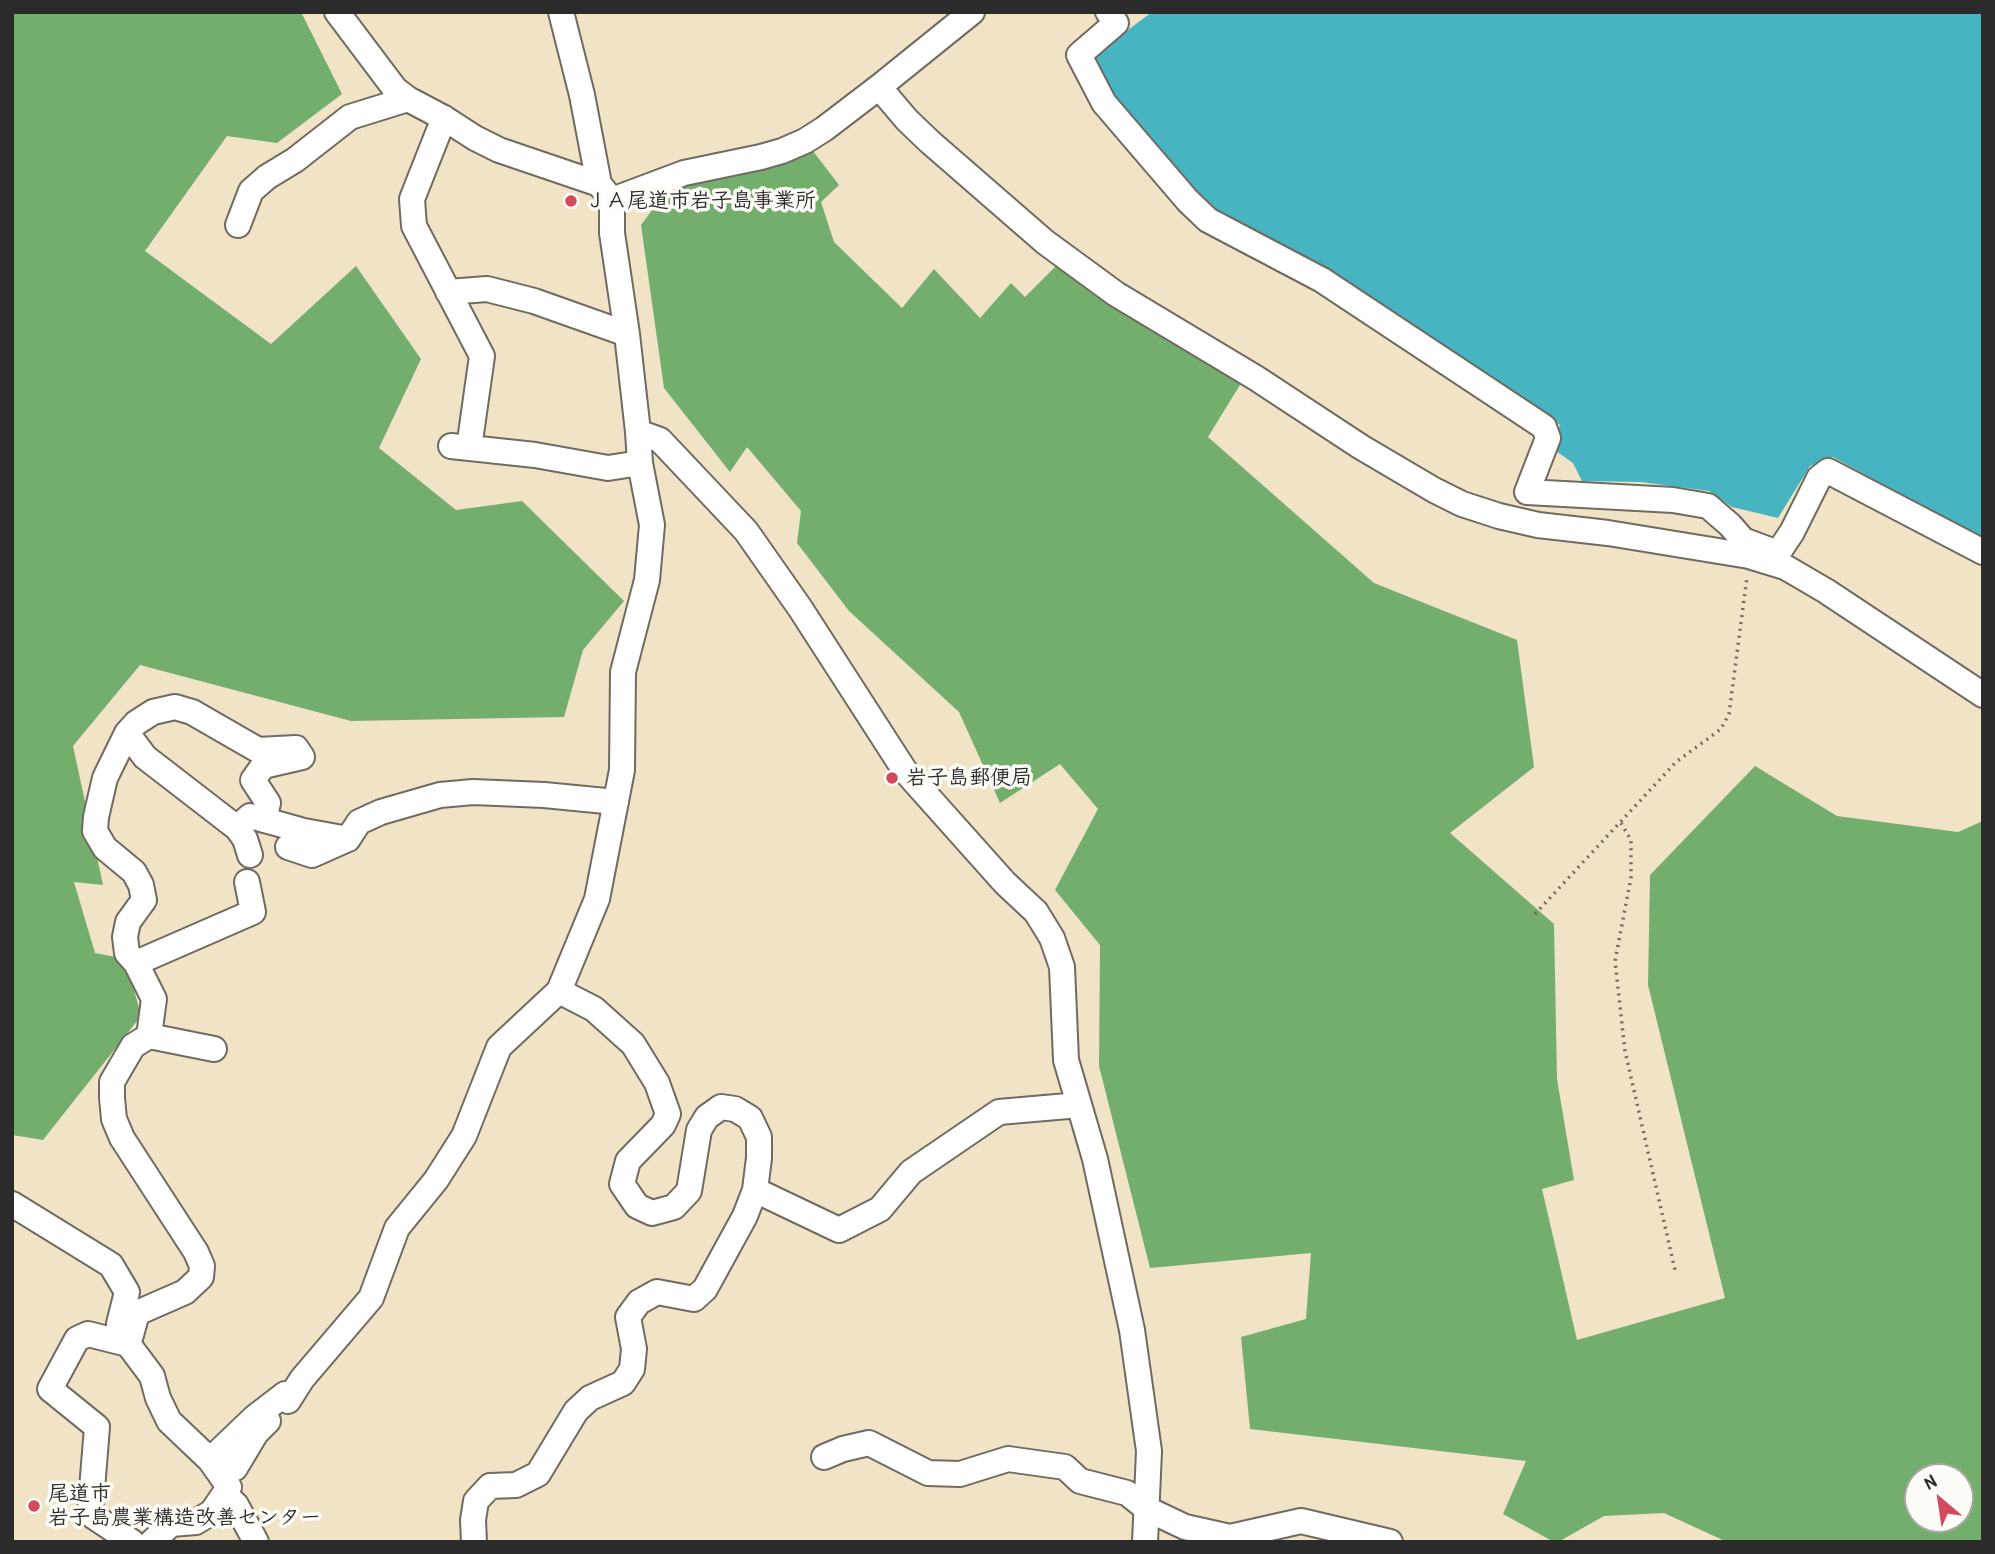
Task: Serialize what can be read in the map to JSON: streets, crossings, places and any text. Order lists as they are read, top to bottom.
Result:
{
  "places": ["ＪＡ尾道市岩子島事業所", "岩子島郵便局", "尾道市 岩子島農業構造改善センター"],
  "north": "top left"
}
